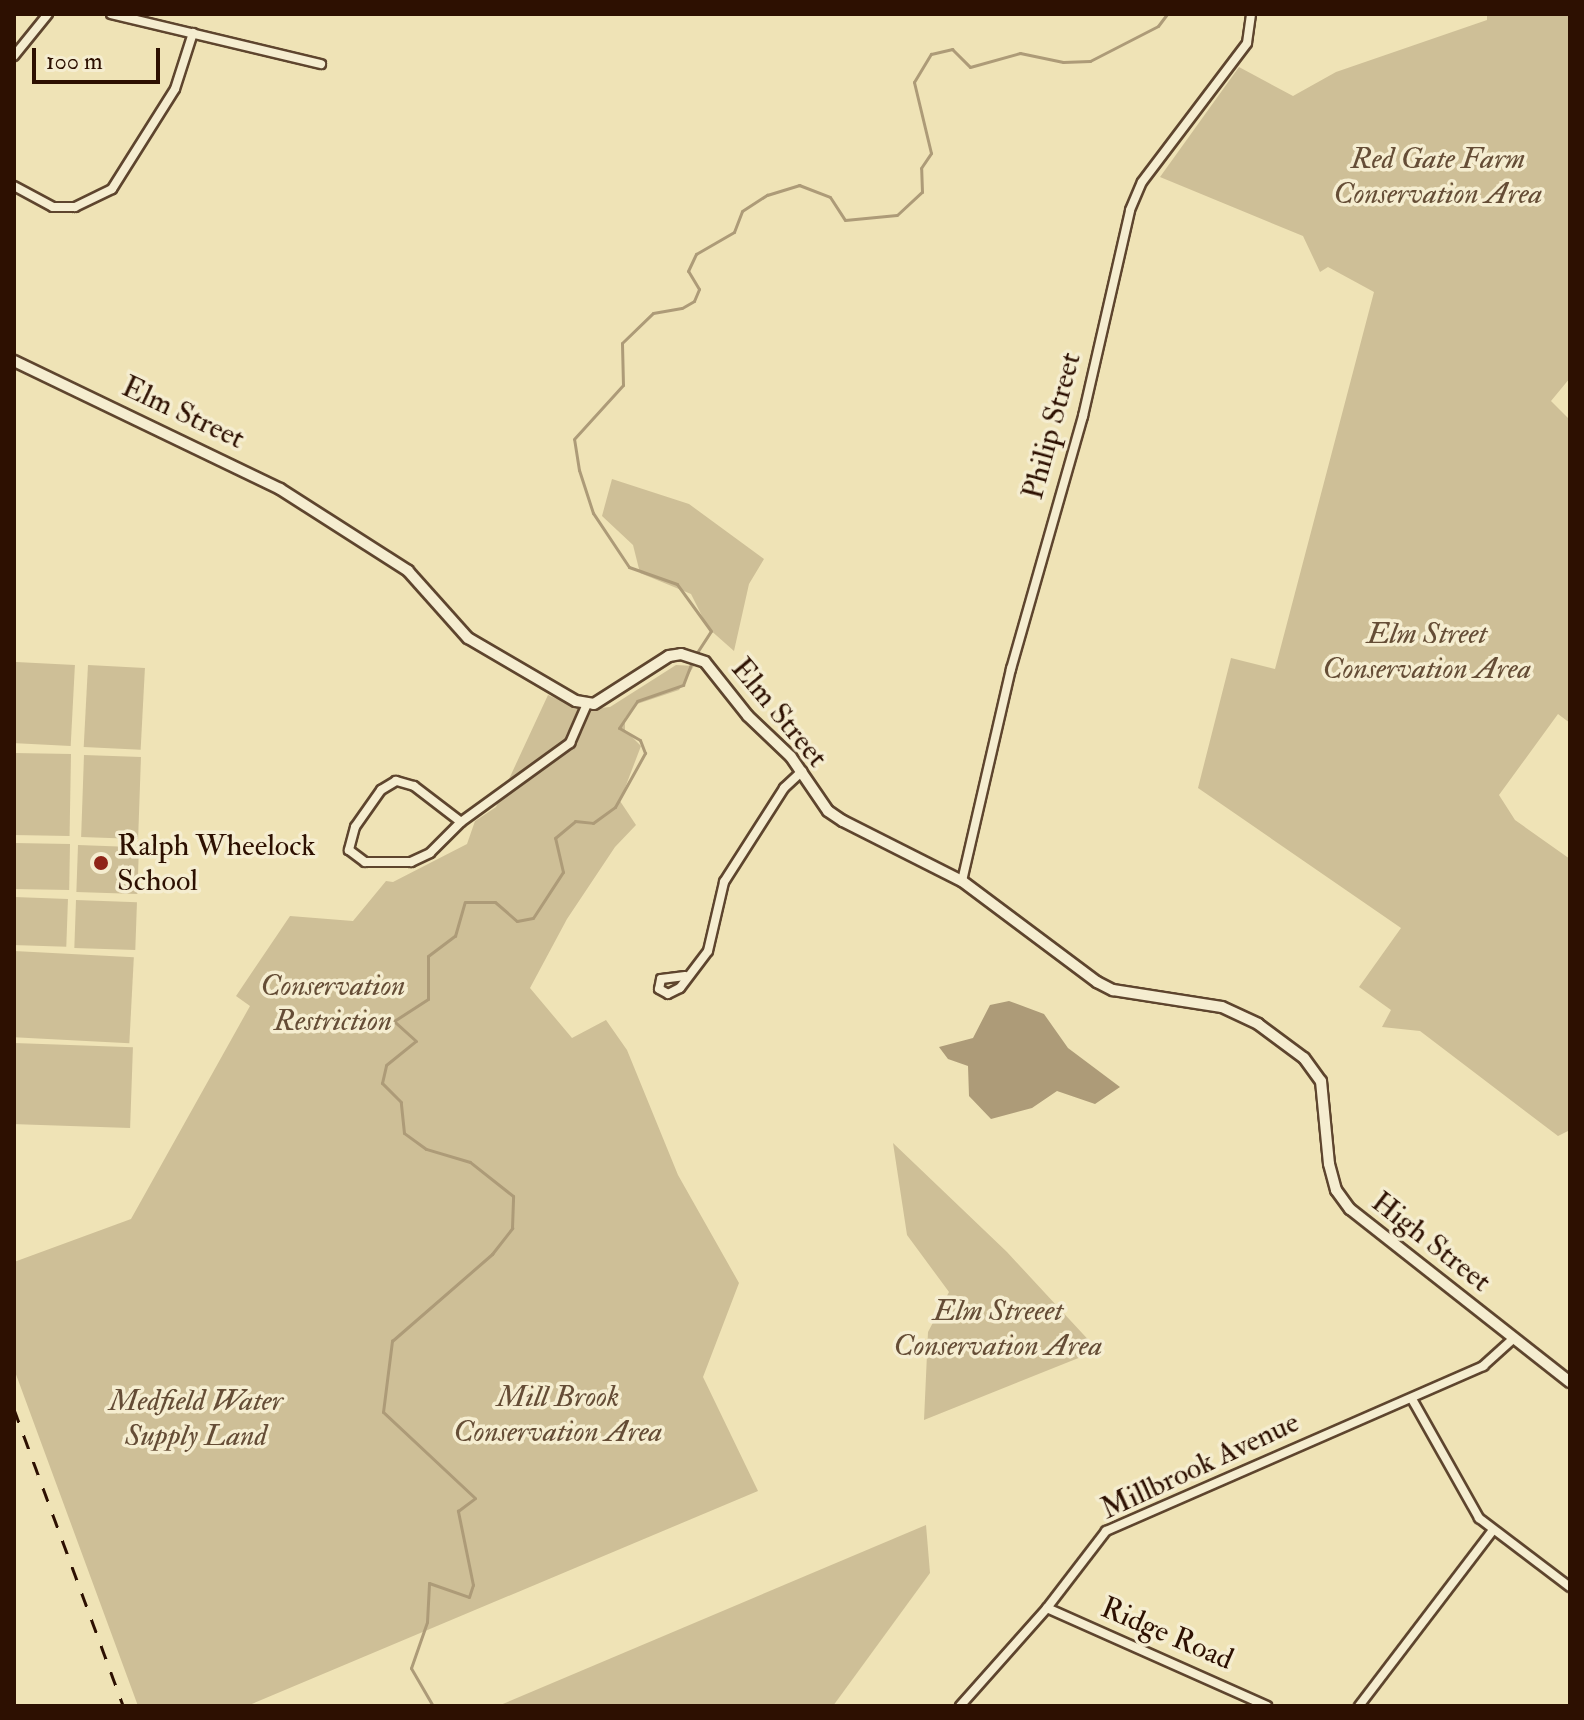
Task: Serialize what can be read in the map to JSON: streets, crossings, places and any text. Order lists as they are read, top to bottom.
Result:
{
  "streets": {
    "street": [
      "Elm Street",
      "Philip Street",
      "High Street",
      "Millbrook Avenue",
      "Ridge Road"
    ]
  },
  "crossings": [
    ["Elm Street", "Philip Street"],
    ["Elm Street", "High Street"],
    ["High Street", "Millbrook Avenue"],
    ["Millbrook Avenue", "Ridge Road"]
  ],
  "parks": [
    "Red Gate Farm Conservation Area",
    "Elm Street Conservation Area",
    "Conservation Restriction",
    "Elm Streeet Conservation Area",
    "Mill Brook Conservation Area",
    "Medfield Water Supply Land"
  ],
  "places": ["Ralph Wheelock School"],
  "scale_bar": "100 m"
}
